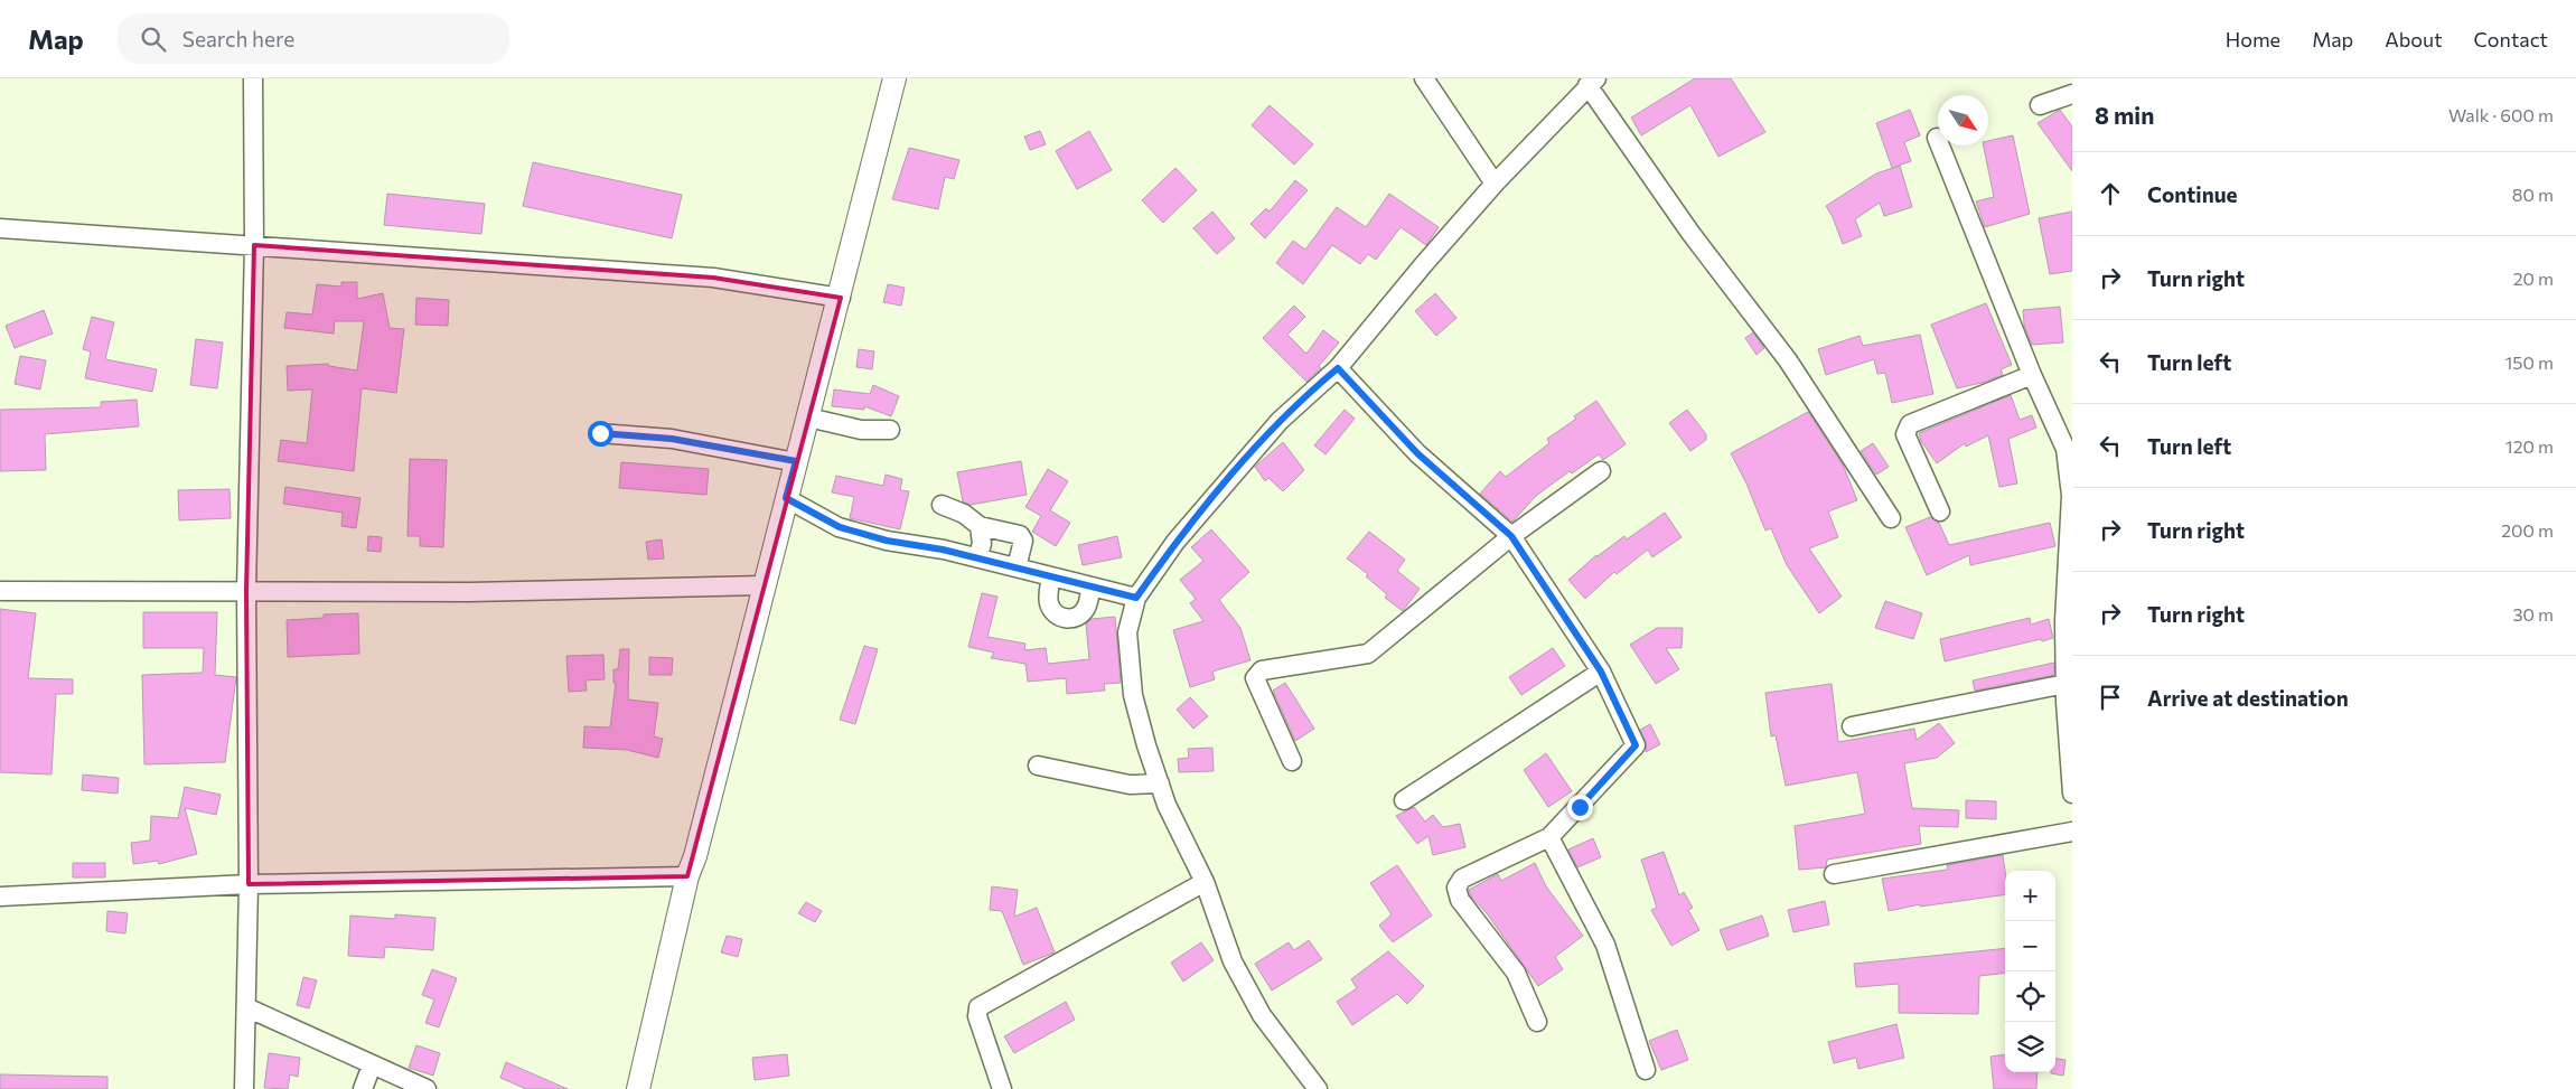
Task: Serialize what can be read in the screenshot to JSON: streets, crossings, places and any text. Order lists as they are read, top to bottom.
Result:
{
  "north": "bottom right",
  "page": {
    "header": "Map",
    "search": "Search here",
    "nav": [
      "Home",
      "Map",
      "About",
      "Contact"
    ],
    "heading": ["8 min", "Walk · 600 m"],
    "list": [
      ["Continue", "80 m"],
      ["Turn right", "20 m"],
      ["Turn left", "150 m"],
      ["Turn left", "120 m"],
      ["Turn right", "200 m"],
      ["Turn right", "30 m"],
      "Arrive at destination"
    ],
    "map_buttons": ["+", "−"]
  }
}
